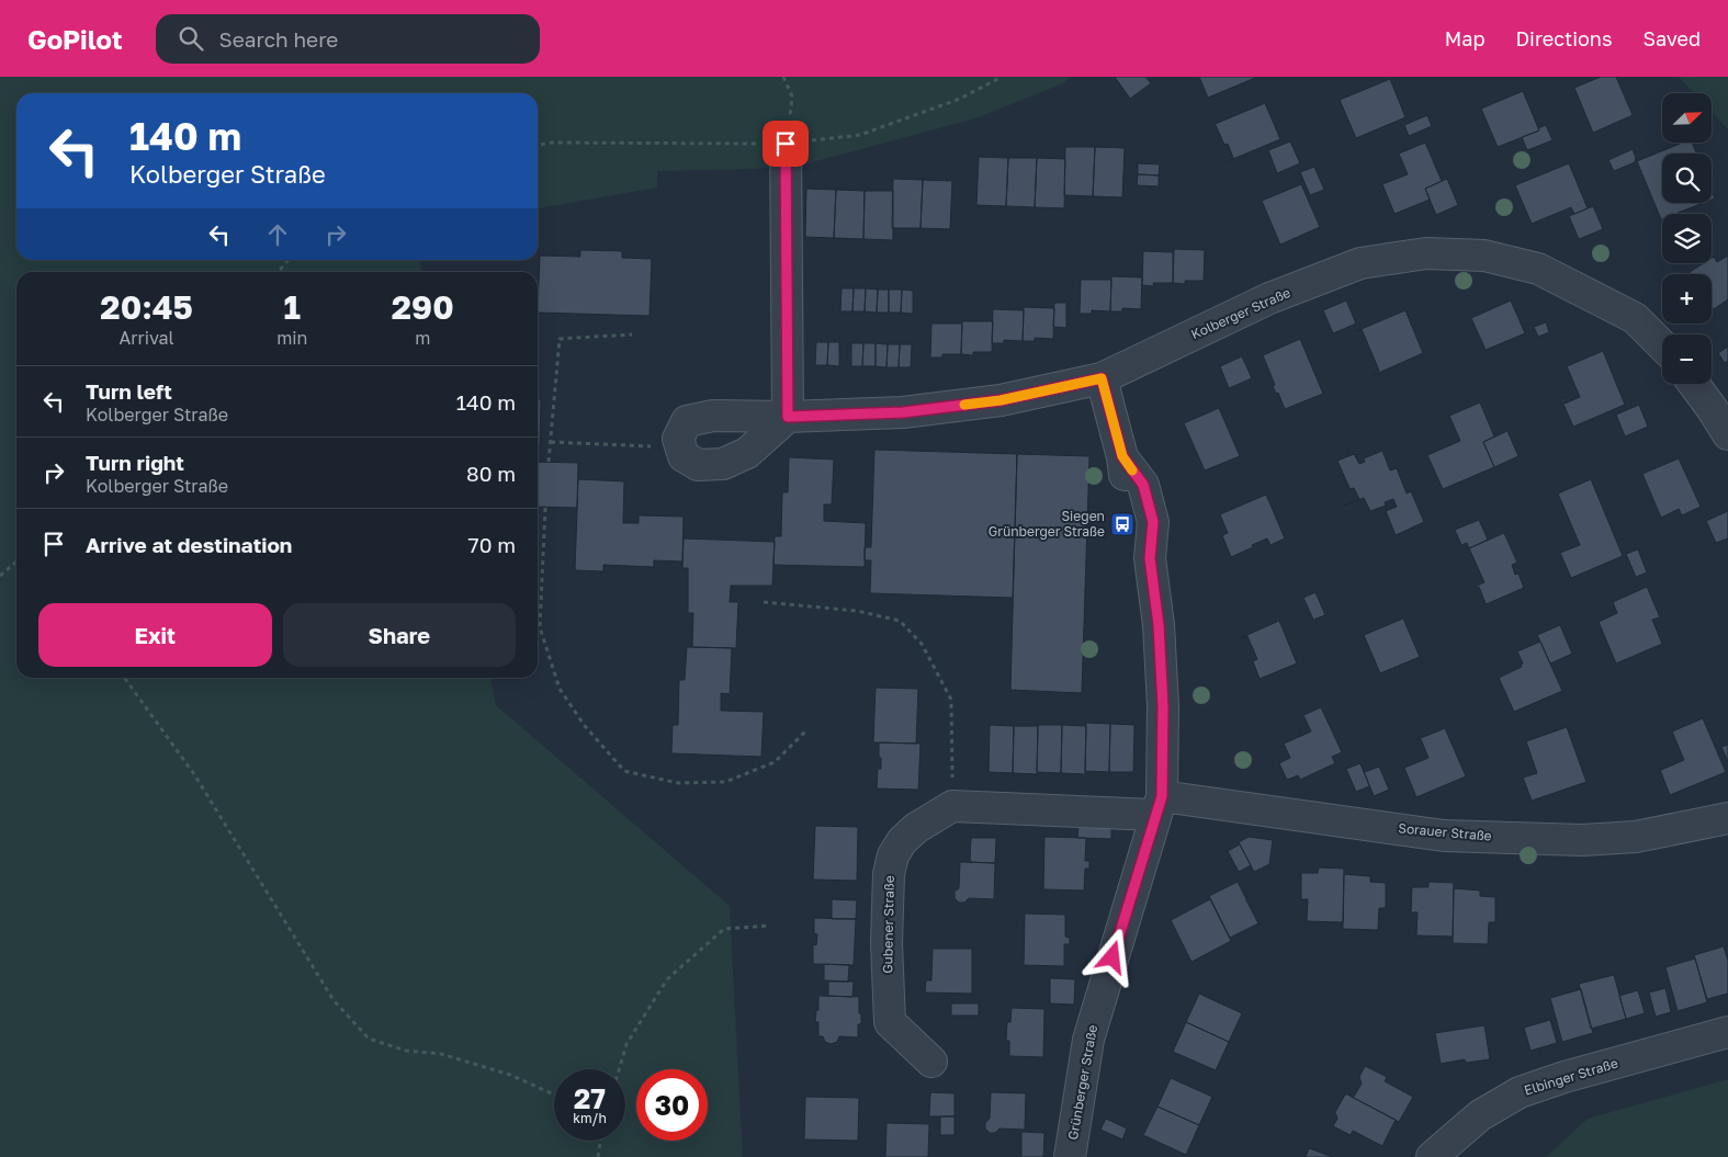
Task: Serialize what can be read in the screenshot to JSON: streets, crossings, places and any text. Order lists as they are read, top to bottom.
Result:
{
  "streets": {
    "street": [
      "Kolberger Straße",
      "Sorauer Straße",
      "Gubener Straße",
      "Elbinger Straße",
      "Grünberger Straße"
    ]
  },
  "crossings": [
    ["Kolberger Straße", "Grünberger Straße"],
    ["Sorauer Straße", "Grünberger Straße"]
  ],
  "places": {
    "bus stop": ["Siegen Grünberger Straße"]
  },
  "north": "top right",
  "page": {
    "header": "GoPilot",
    "search": "Search here",
    "nav": ["Map", "Directions", "Saved"],
    "map_buttons": ["+", "−"],
    "turn": ["140 m", "Kolberger Straße"],
    "eta": [
      "20:45",
      "Arrival",
      "1",
      "min",
      "290",
      "m"
    ],
    "list": [
      {
        "name": "Turn left",
        "note": "Kolberger Straße",
        "value": "140 m"
      },
      {
        "name": "Turn right",
        "note": "Kolberger Straße",
        "value": "80 m"
      },
      {
        "name": "Arrive at destination",
        "value": "70 m"
      }
    ],
    "buttons": ["Exit", "Share"],
    "speed": "27 km/h",
    "limit": "30"
  }
}
